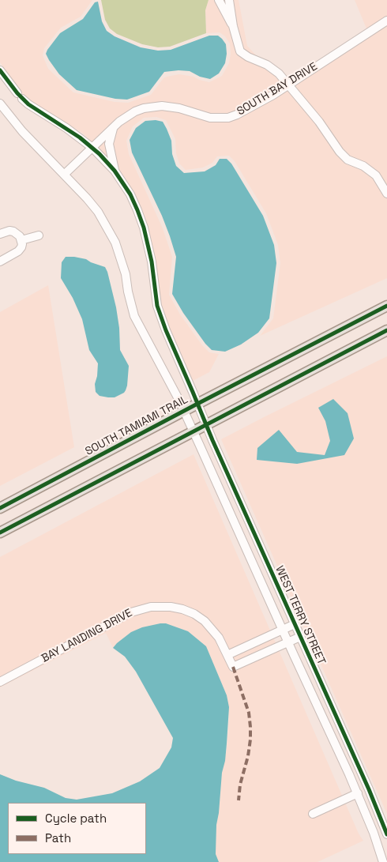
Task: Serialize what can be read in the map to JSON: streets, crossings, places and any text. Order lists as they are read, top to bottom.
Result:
{
  "streets": {
    "main road": ["SOUTH TAMIAMI TRAIL"],
    "street": ["SOUTH BAY DRIVE", "WEST TERRY STREET", "BAY LANDING DRIVE"]
  },
  "crossings": [
    ["SOUTH BAY DRIVE", "WEST TERRY STREET"],
    ["SOUTH TAMIAMI TRAIL", "WEST TERRY STREET"],
    ["WEST TERRY STREET", "BAY LANDING DRIVE"]
  ],
  "legend": ["Cycle path", "Path"]
}
